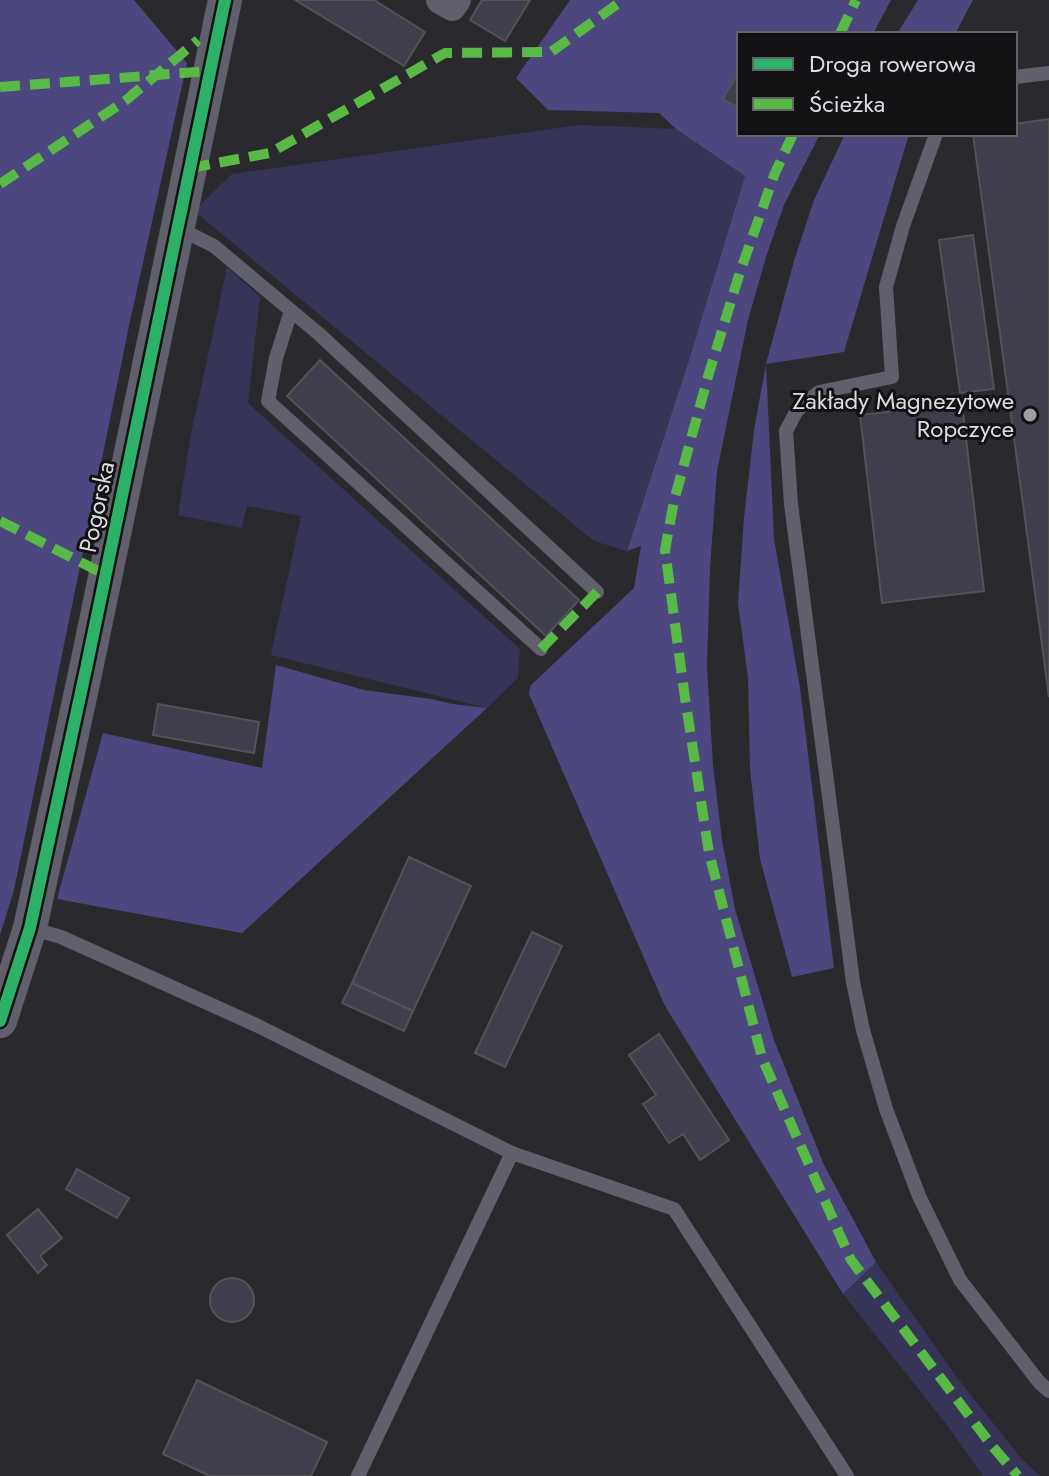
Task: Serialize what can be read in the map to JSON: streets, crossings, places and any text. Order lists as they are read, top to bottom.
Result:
{
  "streets": {
    "street": ["Pogorska"]
  },
  "places": ["Zakłady Magnezytowe Ropczyce"],
  "legend": ["Droga rowerowa", "Ścieżka"]
}
